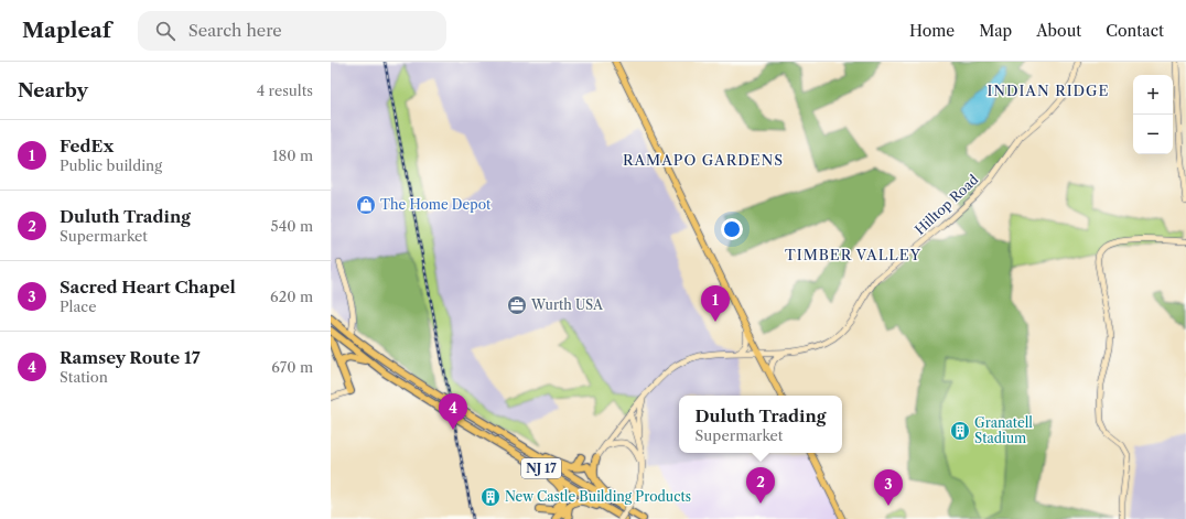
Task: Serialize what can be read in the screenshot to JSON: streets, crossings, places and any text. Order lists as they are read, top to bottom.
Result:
{
  "streets": {
    "highway": ["NJ 17"],
    "street": ["Hilltop Road"]
  },
  "districts": ["INDIAN RIDGE", "RAMAPO GARDENS", "TIMBER VALLEY"],
  "places": {
    "shop": ["The Home Depot"],
    "office": ["Wurth USA"],
    "building": ["Granatell Stadium", "New Castle Building Products"]
  },
  "page": {
    "header": "Mapleaf",
    "search": "Search here",
    "nav": [
      "Home",
      "Map",
      "About",
      "Contact"
    ],
    "heading": ["Nearby", "4 results"],
    "map_buttons": ["+", "−"],
    "list": [
      {
        "mark": "1",
        "name": "FedEx",
        "note": "Public building",
        "value": "180 m"
      },
      {
        "mark": "2",
        "name": "Duluth Trading",
        "note": "Supermarket",
        "value": "540 m"
      },
      {
        "mark": "3",
        "name": "Sacred Heart Chapel",
        "note": "Place",
        "value": "620 m"
      },
      {
        "mark": "4",
        "name": "Ramsey Route 17",
        "note": "Station",
        "value": "670 m"
      }
    ],
    "pins": [
      "1",
      "4",
      "2",
      "3"
    ],
    "popup": ["Duluth Trading", "Supermarket"]
  }
}
